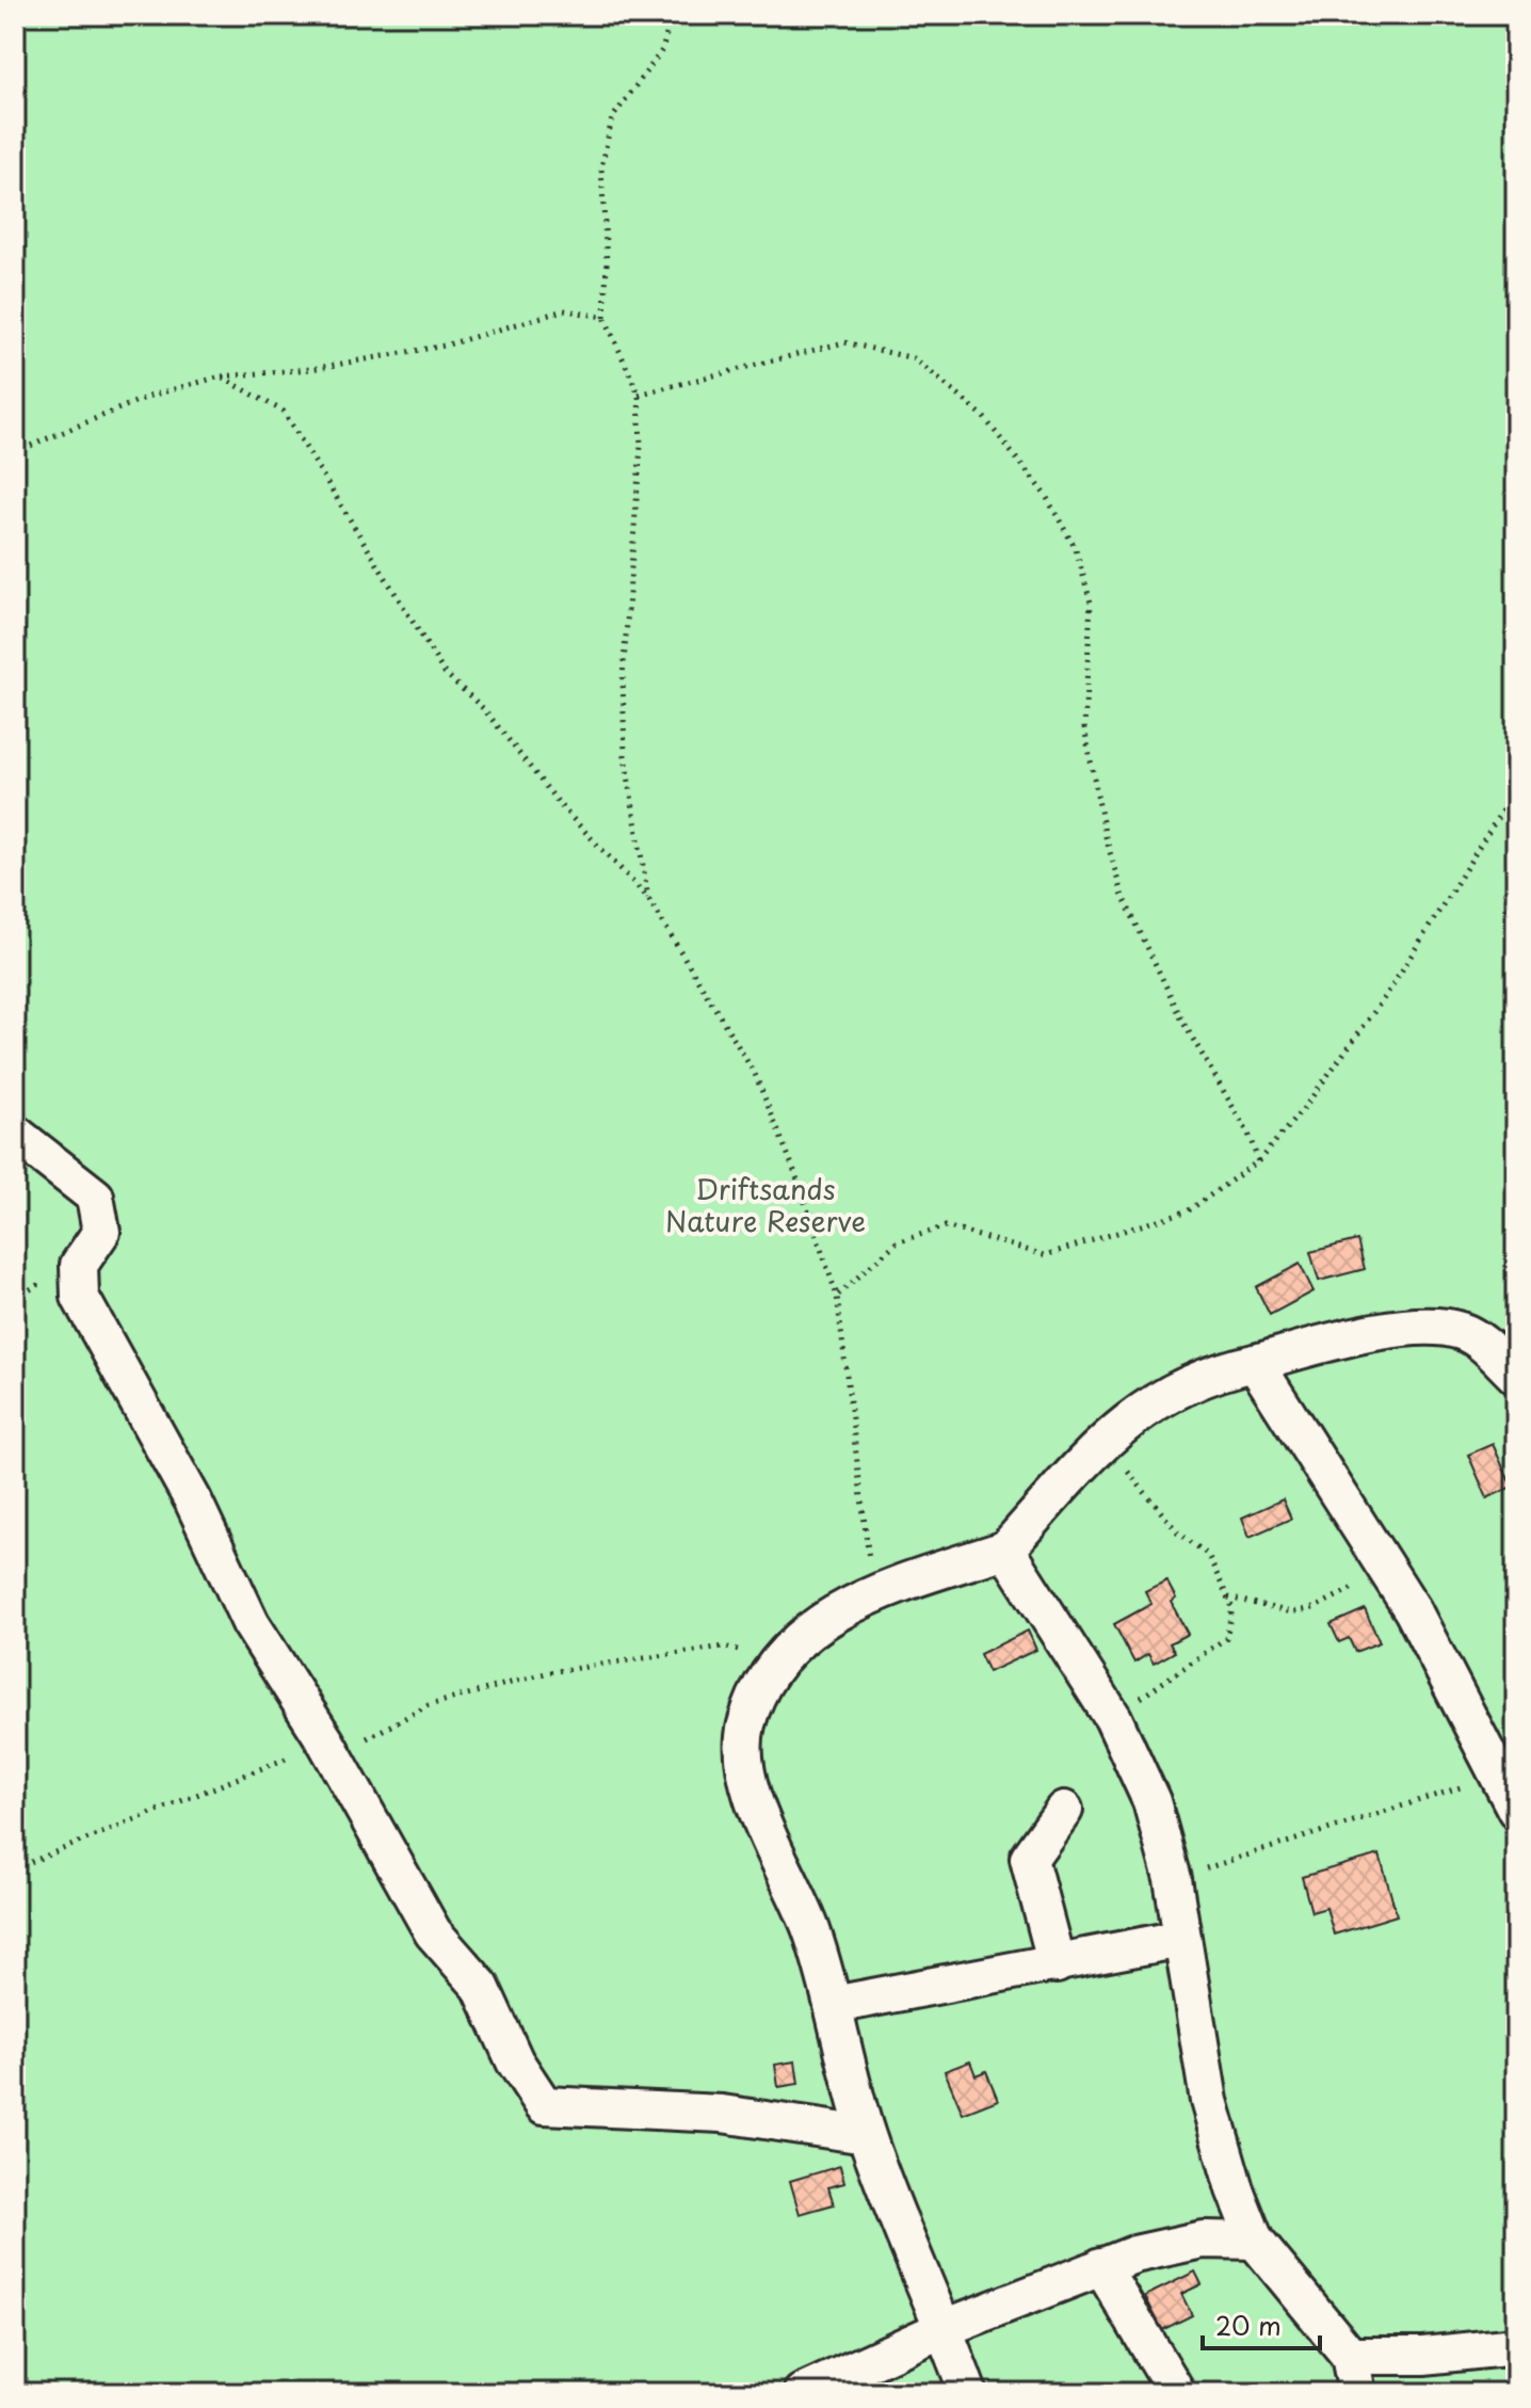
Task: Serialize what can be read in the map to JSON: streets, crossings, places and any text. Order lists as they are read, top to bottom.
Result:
{
  "parks": ["Driftsands Nature Reserve"],
  "scale_bar": "20 m"
}
